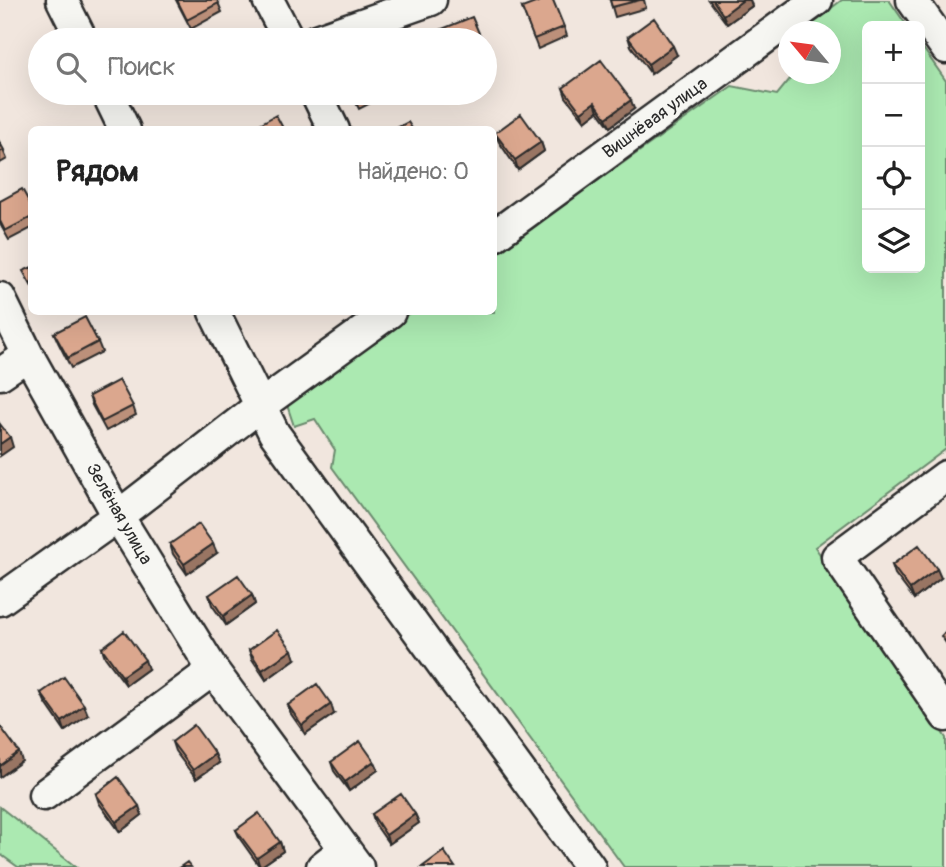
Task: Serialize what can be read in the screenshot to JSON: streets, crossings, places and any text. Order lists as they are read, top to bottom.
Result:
{
  "streets": {
    "street": ["Вишнёвая улица", "Зелёная улица"]
  },
  "north": "top left",
  "page": {
    "map_buttons": ["+", "−"],
    "search": "Поиск",
    "heading": ["Рядом", "Найдено: 0"]
  }
}
